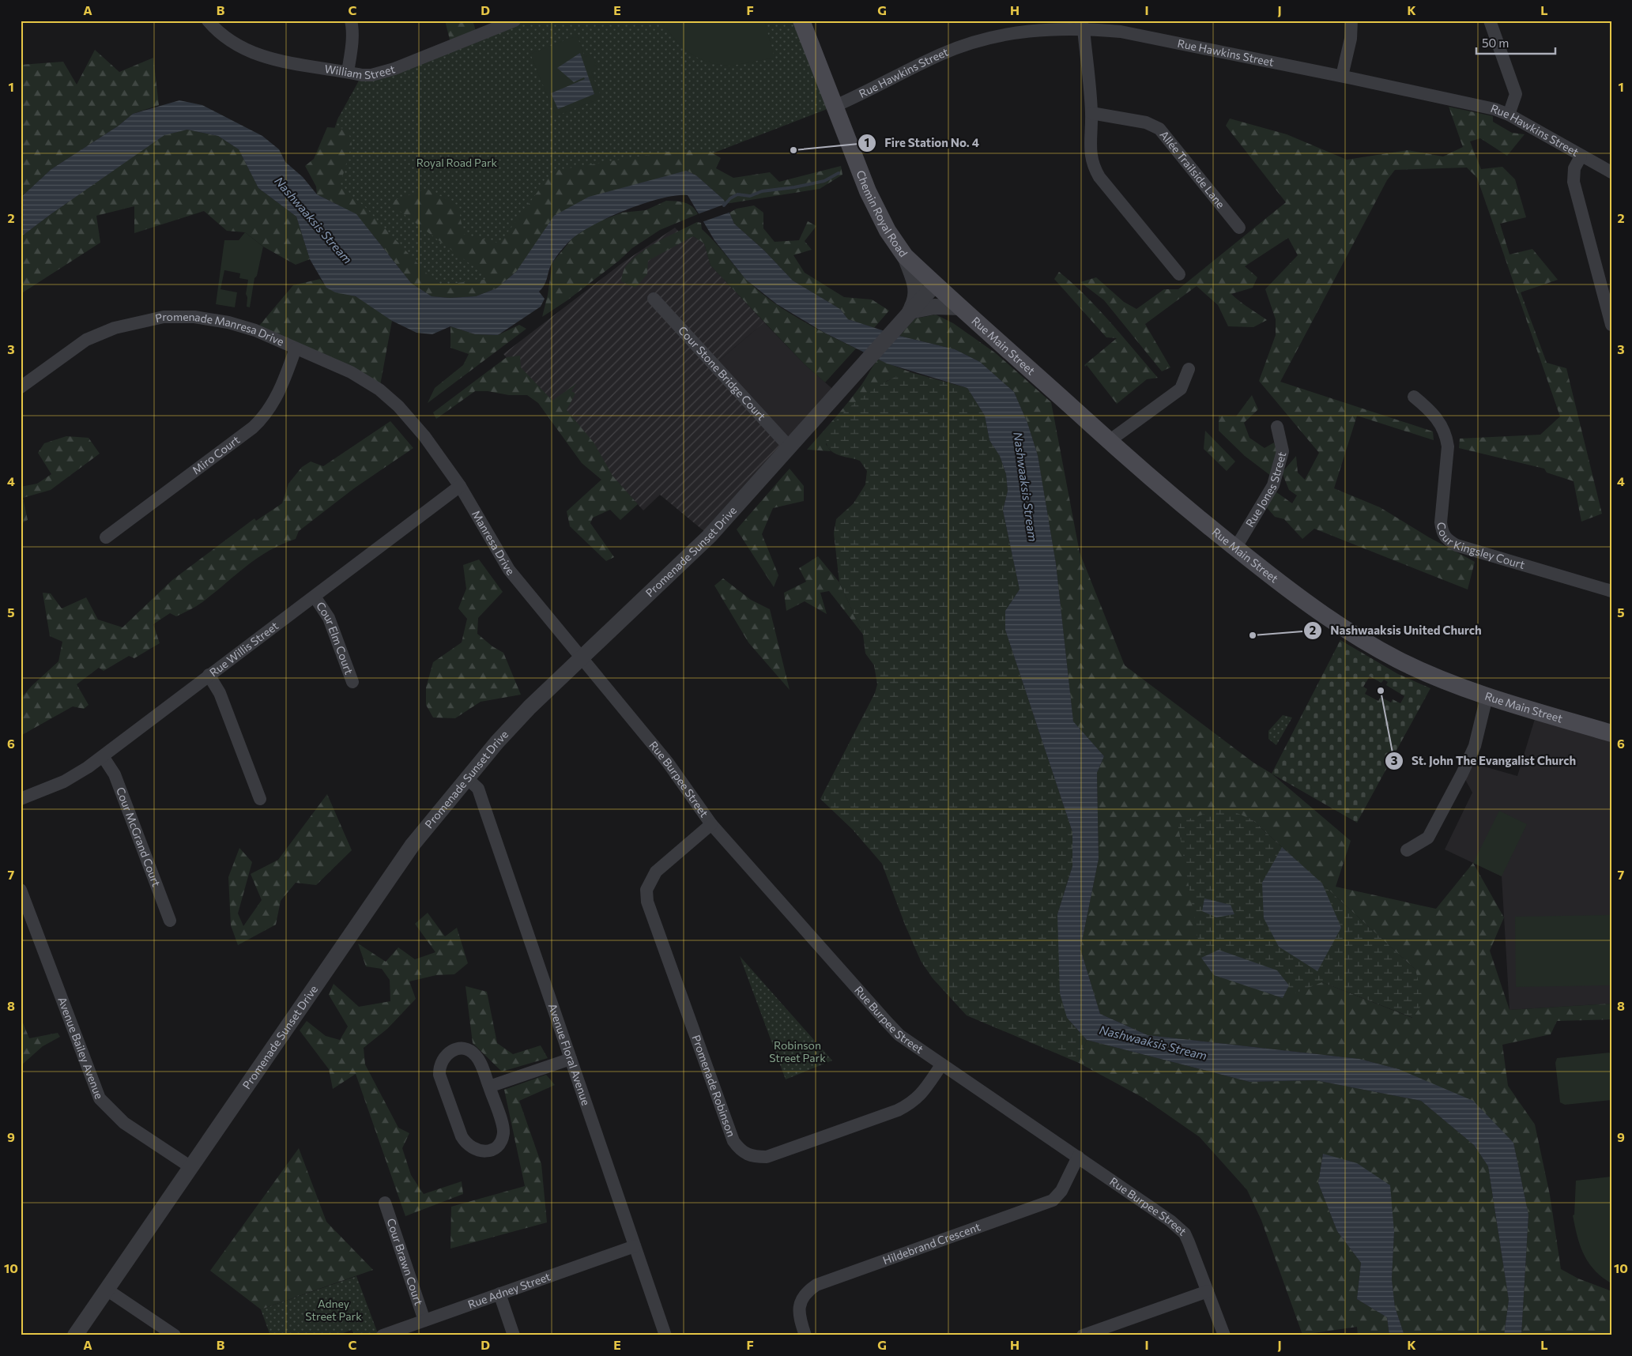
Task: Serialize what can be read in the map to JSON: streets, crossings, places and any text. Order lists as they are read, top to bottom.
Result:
{
  "streets": {
    "main road": ["Chemin Royal Road", "Rue Main Street"],
    "street": [
      "Rue Hawkins Street",
      "William Street",
      "Allée Trailside Lane",
      "Promenade Manresa Drive",
      "Cour Stone Bridge Court",
      "Miro Court",
      "Rue Jones Street",
      "Cour Kingsley Court",
      "Manresa Drive",
      "Promenade Sunset Drive",
      "Cour Elm Court",
      "Rue Willis Street",
      "Rue Burpee Street",
      "Cour McGrand Court",
      "Avenue Bailey Avenue",
      "Avenue Floral Avenue",
      "Promenade Robinson",
      "Hildebrand Crescent",
      "Cour Brawn Court",
      "Rue Adney Street"
    ]
  },
  "crossings": [
    ["Rue Hawkins Street", "Chemin Royal Road"],
    ["Chemin Royal Road", "Rue Main Street"],
    ["Chemin Royal Road", "Promenade Sunset Drive"],
    ["Promenade Manresa Drive", "Miro Court"],
    ["Promenade Manresa Drive", "Manresa Drive"],
    ["Rue Main Street", "Rue Jones Street"],
    ["Rue Main Street", "Promenade Sunset Drive"],
    ["Cour Stone Bridge Court", "Promenade Sunset Drive"],
    ["Manresa Drive", "Promenade Sunset Drive"],
    ["Manresa Drive", "Rue Willis Street"],
    ["Manresa Drive", "Rue Burpee Street"],
    ["Promenade Sunset Drive", "Rue Burpee Street"],
    ["Promenade Sunset Drive", "Avenue Bailey Avenue"],
    ["Promenade Sunset Drive", "Avenue Floral Avenue"],
    ["Cour Elm Court", "Rue Willis Street"],
    ["Rue Willis Street", "Cour McGrand Court"],
    ["Rue Burpee Street", "Promenade Robinson"],
    ["Rue Burpee Street", "Hildebrand Crescent"],
    ["Avenue Floral Avenue", "Rue Adney Street"],
    ["Cour Brawn Court", "Rue Adney Street"]
  ],
  "water": ["Nashwaaksis Stream"],
  "parks": ["Royal Road Park", "Robinson Street Park", "Adney Street Park"],
  "places": ["Fire Station No. 4", "Nashwaaksis United Church", "St. John The Evangalist Church"],
  "scale_bar": "50 m",
  "grid": {
    "columns": [
      "A",
      "B",
      "C",
      "D",
      "E",
      "F",
      "G",
      "H",
      "I",
      "J",
      "K",
      "L"
    ],
    "rows": [
      "1",
      "2",
      "3",
      "4",
      "5",
      "6",
      "7",
      "8",
      "9",
      "10"
    ]
  }
}
